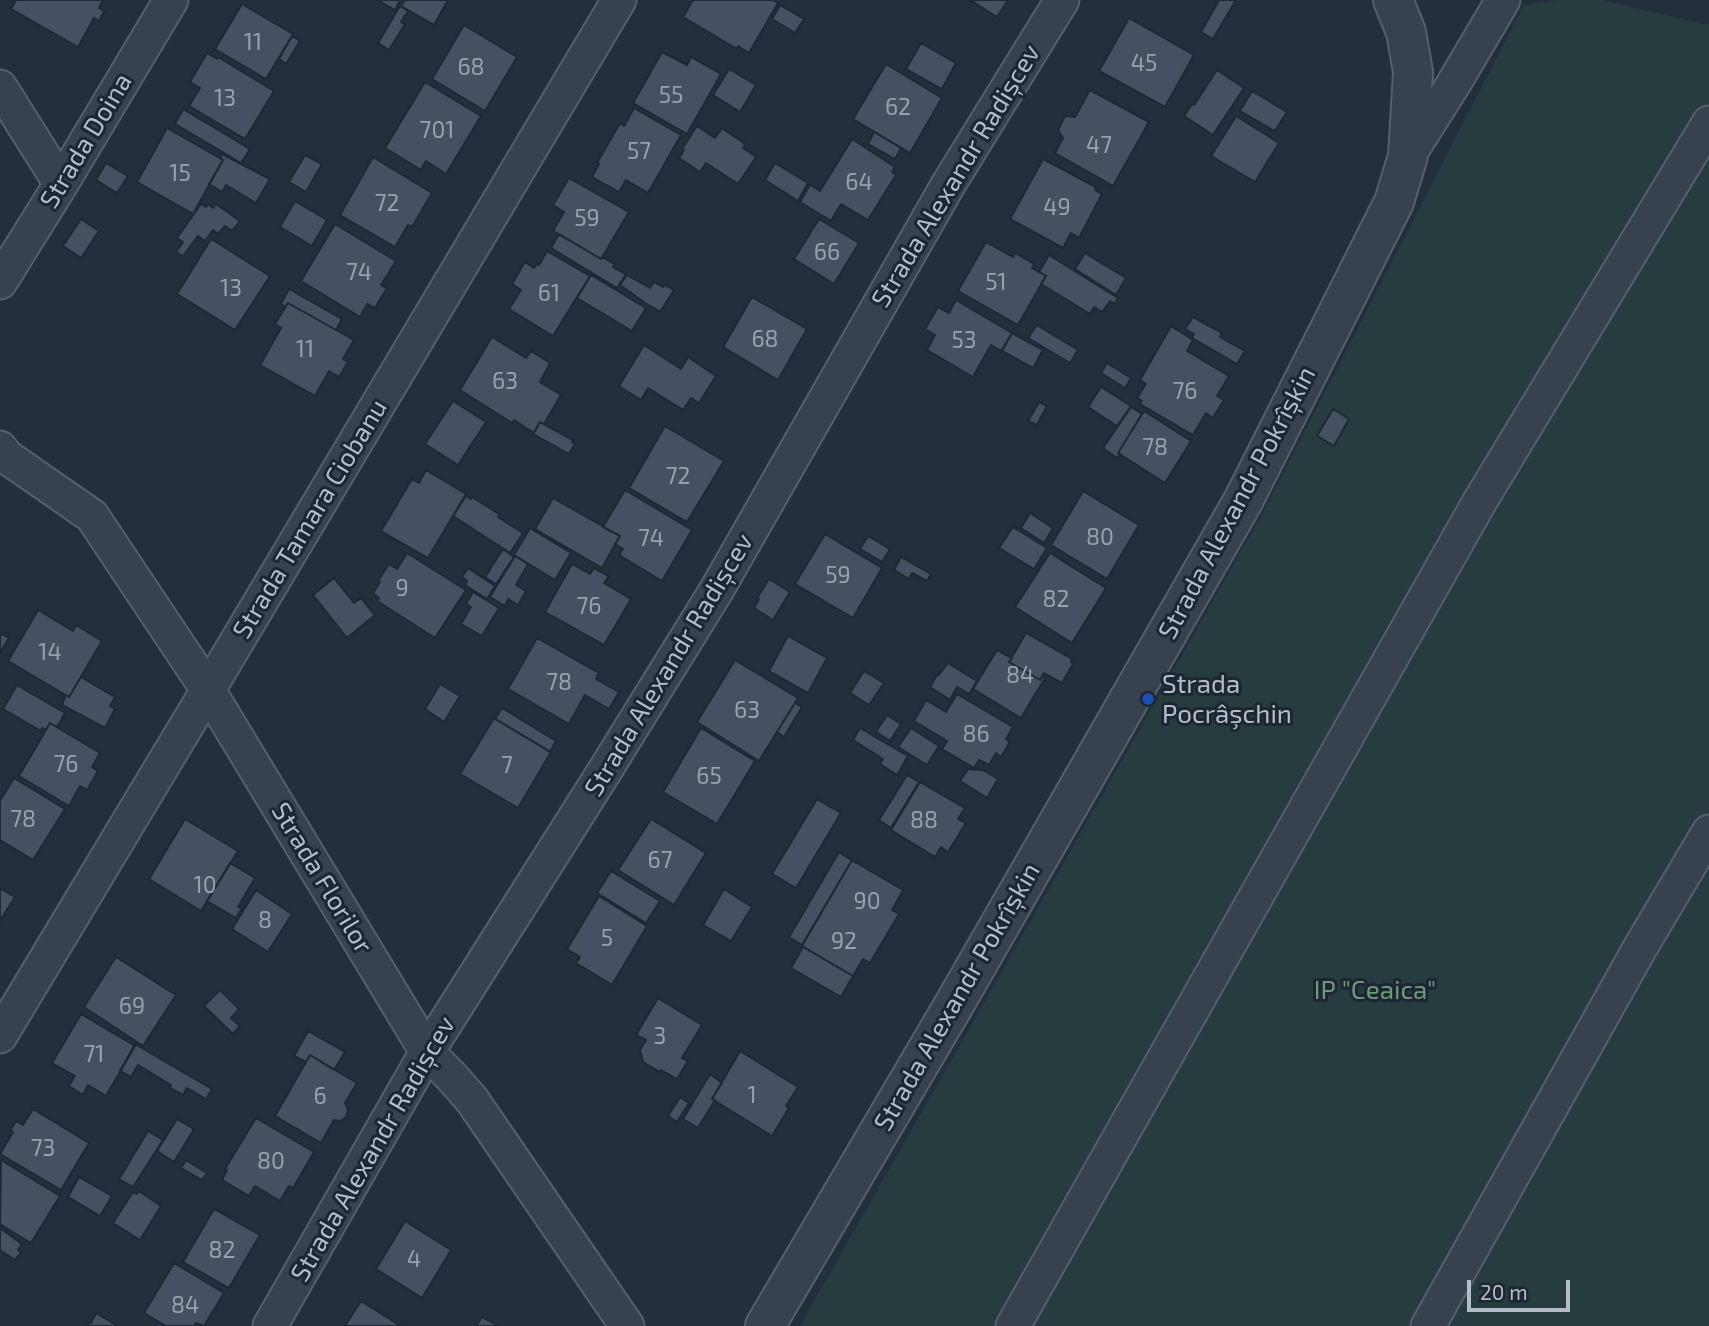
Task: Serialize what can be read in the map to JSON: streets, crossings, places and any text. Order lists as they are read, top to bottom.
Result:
{
  "streets": {
    "street": [
      "Strada Doina",
      "Strada Alexandr Radișcev",
      "Strada Alexandr Pokrîșkin",
      "Strada Tamara Ciobanu",
      "Strada Florilor"
    ]
  },
  "crossings": [
    ["Strada Alexandr Radișcev", "Strada Florilor"],
    ["Strada Tamara Ciobanu", "Strada Florilor"]
  ],
  "parks": ["IP \"Ceaica\""],
  "places": ["Strada Pocrâşchin"],
  "house_numbers": [
    "11",
    "45",
    "68",
    "55",
    "13",
    "62",
    "701",
    "47",
    "57",
    "15",
    "64",
    "72",
    "49",
    "59",
    "66",
    "74",
    "51",
    "13",
    "61",
    "68",
    "53",
    "11",
    "63",
    "76",
    "78",
    "72",
    "80",
    "74",
    "59",
    "9",
    "82",
    "76",
    "14",
    "84",
    "78",
    "63",
    "86",
    "76",
    "7",
    "65",
    "78",
    "88",
    "67",
    "10",
    "90",
    "8",
    "5",
    "92",
    "69",
    "3",
    "71",
    "1",
    "6",
    "73",
    "80",
    "82",
    "4",
    "84"
  ],
  "scale_bar": "20 m"
}
